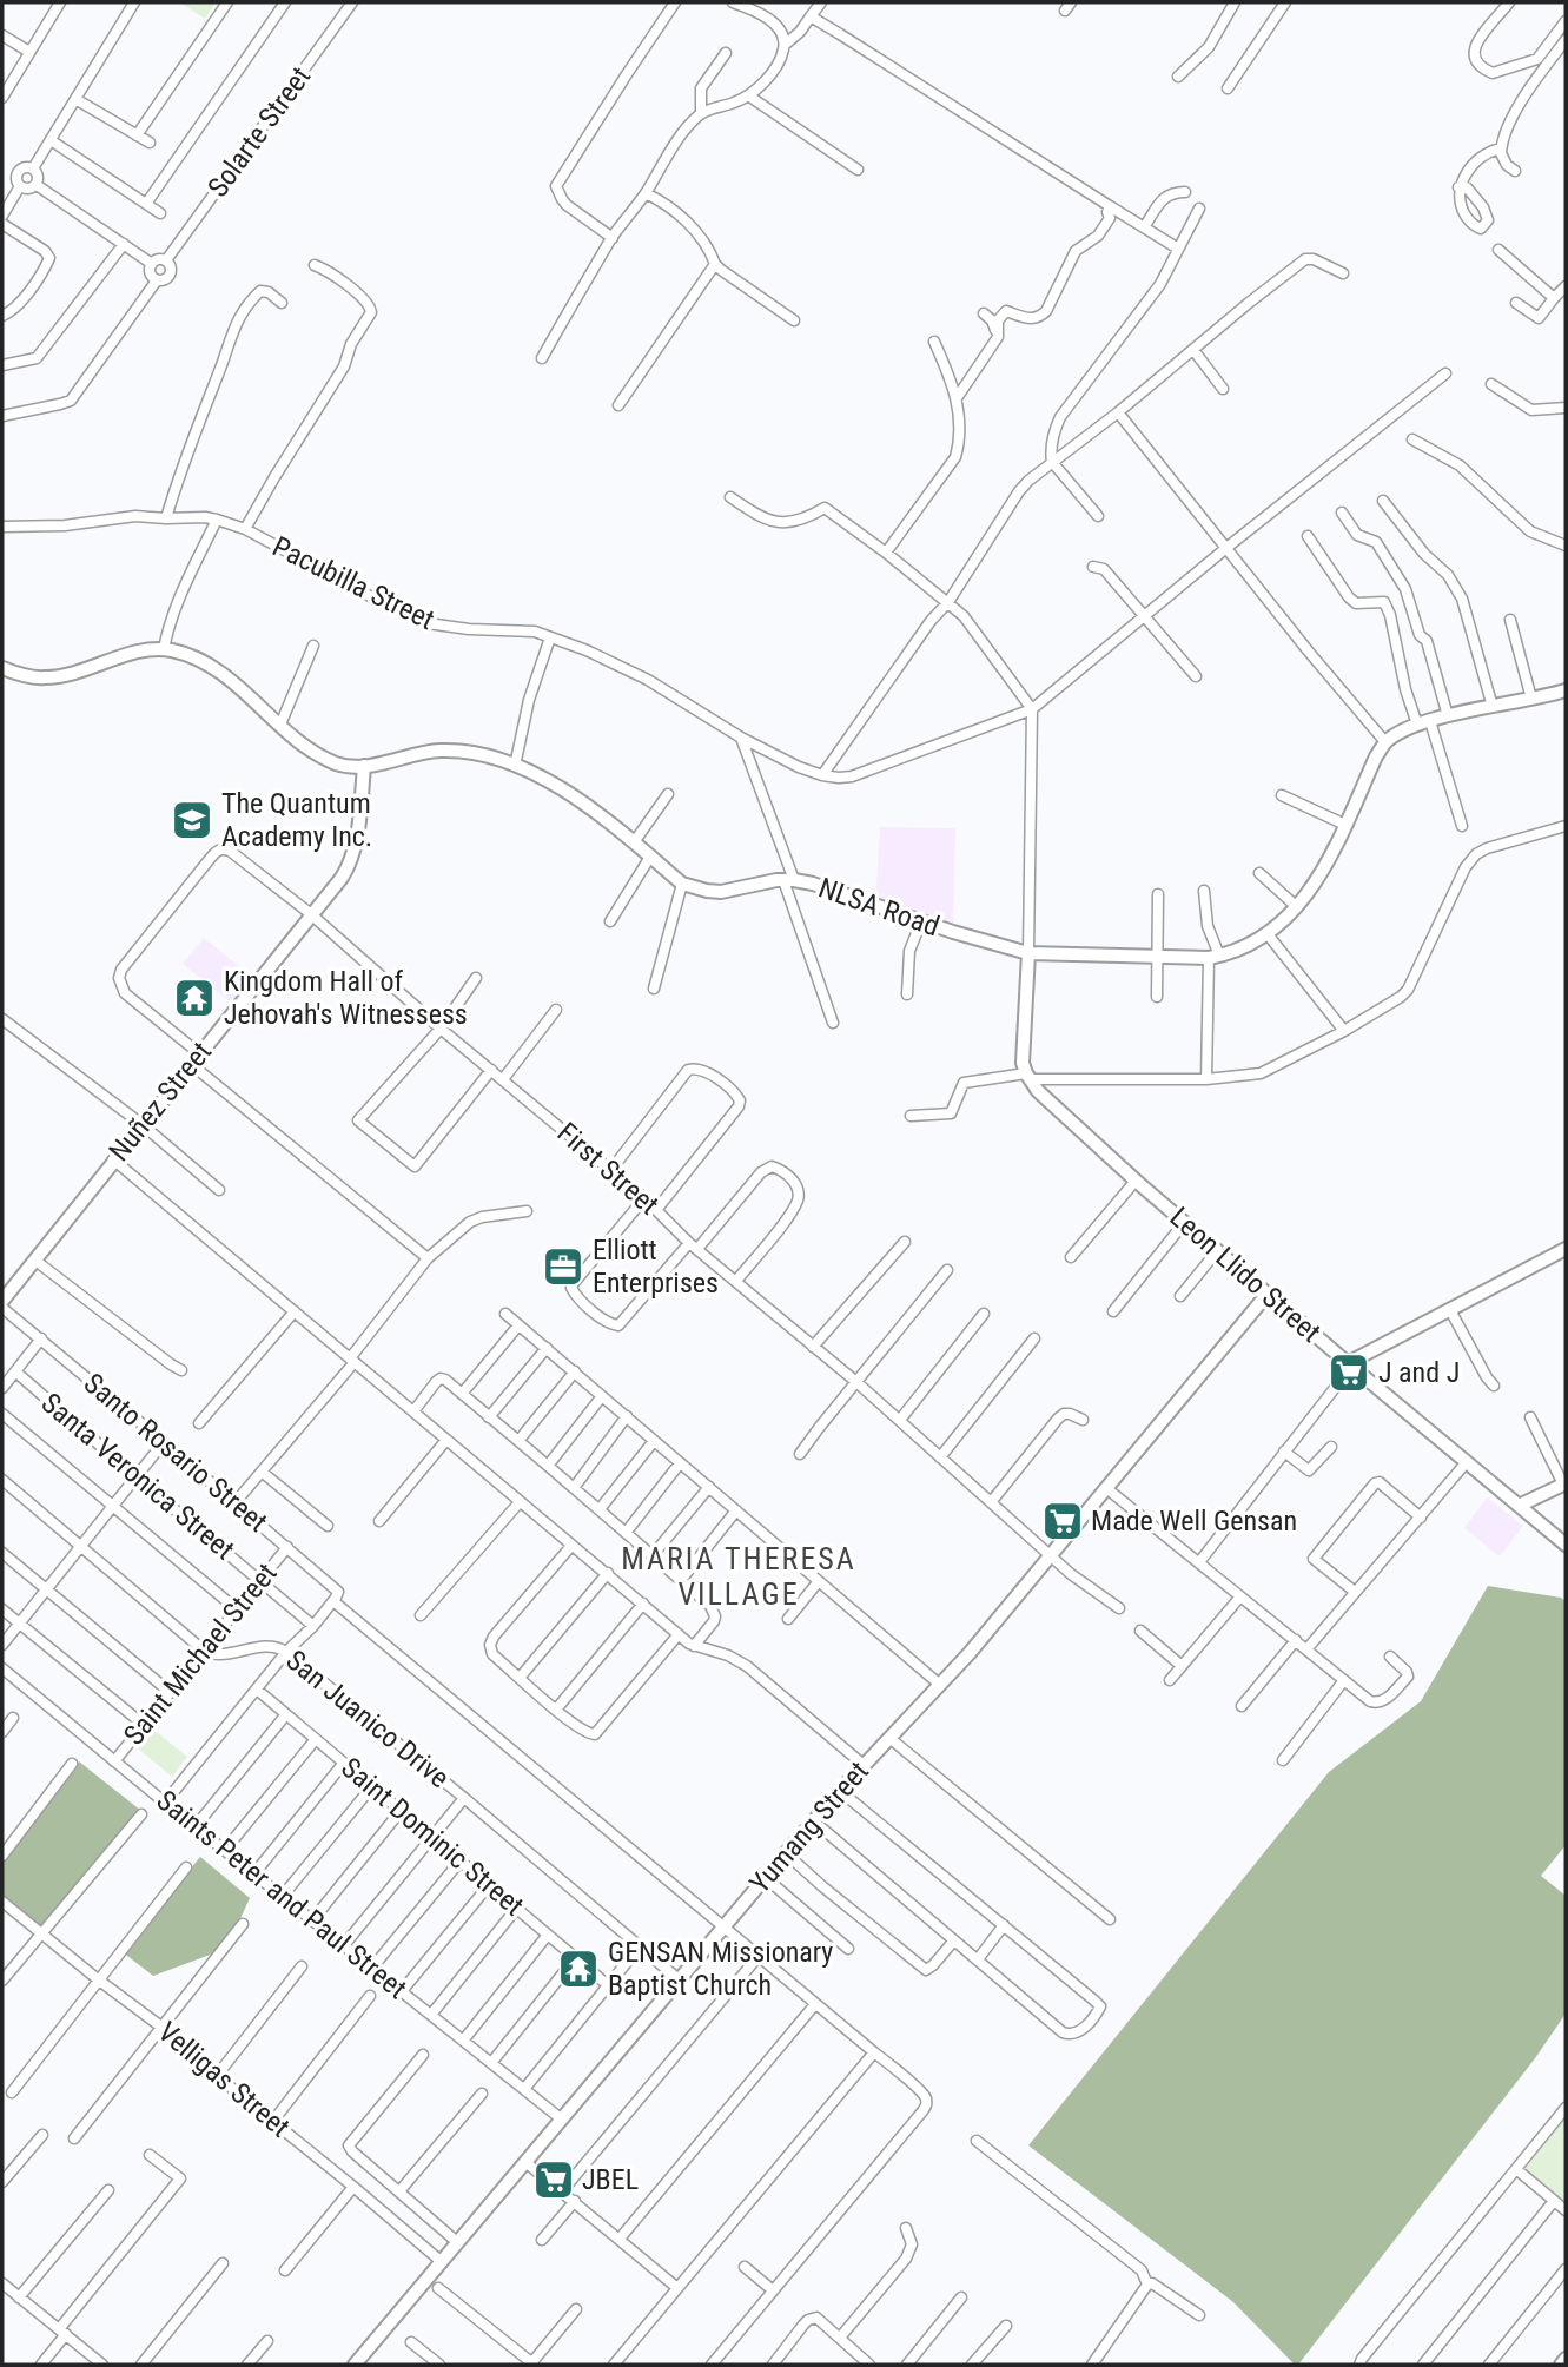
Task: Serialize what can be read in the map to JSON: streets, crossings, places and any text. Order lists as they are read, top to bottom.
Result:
{
  "streets": {
    "main road": [
      "NLSA Road",
      "Nuñez Street",
      "Leon Llido Street",
      "Yumang Street"
    ],
    "street": [
      "Solarte Street",
      "Pacubilla Street",
      "First Street",
      "Santo Rosario Street",
      "Santa Veronica Street",
      "Saint Michael Street",
      "San Juanico Drive",
      "Saint Dominic Street",
      "Saints Peter and Paul Street",
      "Velligas Street"
    ]
  },
  "crossings": [
    ["NLSA Road", "Nuñez Street"],
    ["Nuñez Street", "First Street"],
    ["First Street", "Yumang Street"],
    ["Leon Llido Street", "Yumang Street"],
    ["Santo Rosario Street", "Saint Michael Street"],
    ["Santa Veronica Street", "Saint Michael Street"],
    ["Saint Michael Street", "San Juanico Drive"],
    ["Saint Michael Street", "Saints Peter and Paul Street"],
    ["San Juanico Drive", "Yumang Street"],
    ["Yumang Street", "Saints Peter and Paul Street"],
    ["Yumang Street", "Velligas Street"]
  ],
  "districts": ["MARIA THERESA VILLAGE"],
  "places": {
    "school or university": ["The Quantum Academy Inc."],
    "temple": ["Kingdom Hall of Jehovah's Witnessess", "GENSAN Missionary Baptist Church"],
    "office": ["Elliott Enterprises"],
    "supermarket": ["J and J", "Made Well Gensan", "JBEL"]
  }
}
